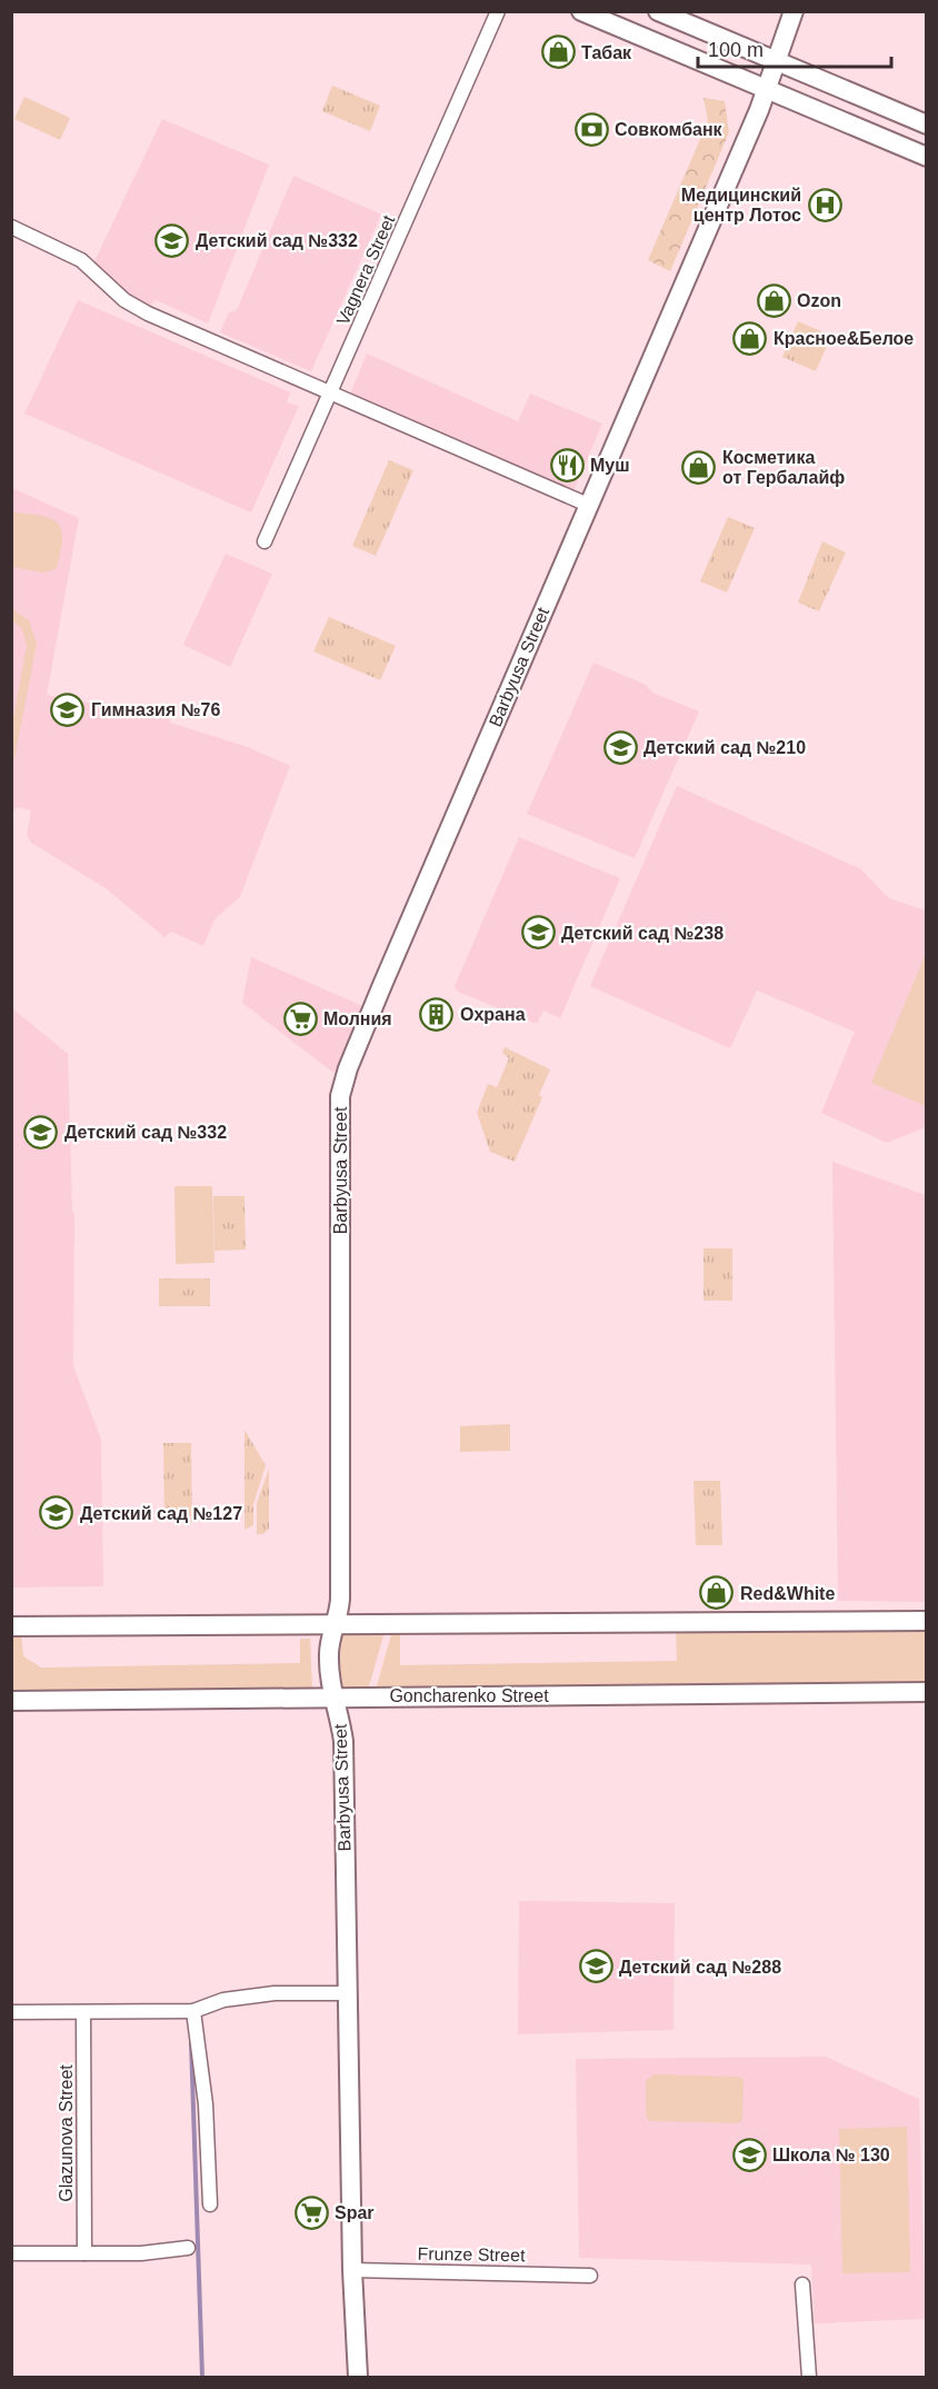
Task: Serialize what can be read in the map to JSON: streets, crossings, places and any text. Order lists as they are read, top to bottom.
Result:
{
  "streets": {
    "street": [
      "Vagnera Street",
      "Barbyusa Street",
      "Goncharenko Street",
      "Glazunova Street",
      "Frunze Street"
    ]
  },
  "crossings": [
    ["Barbyusa Street", "Goncharenko Street"],
    ["Barbyusa Street", "Frunze Street"]
  ],
  "places": {
    "shop": [
      "Табак",
      "Ozon",
      "Красное&Белое",
      "Косметика от Гербалайф",
      "Red&White"
    ],
    "bank": ["Совкомбанк"],
    "hospital": ["Медицинский центр Лотос"],
    "school or university": [
      "Детский cад №332",
      "Гимназия №76",
      "Детский сад №210",
      "Детский сад №238",
      "Детский сад №332",
      "Детский сад №127",
      "Детский сад №288",
      "Школа № 130"
    ],
    "restaurant": ["Муш"],
    "building": ["Охрана"],
    "supermarket": ["Молния", "Spar"]
  },
  "scale_bar": "100 m"
}
